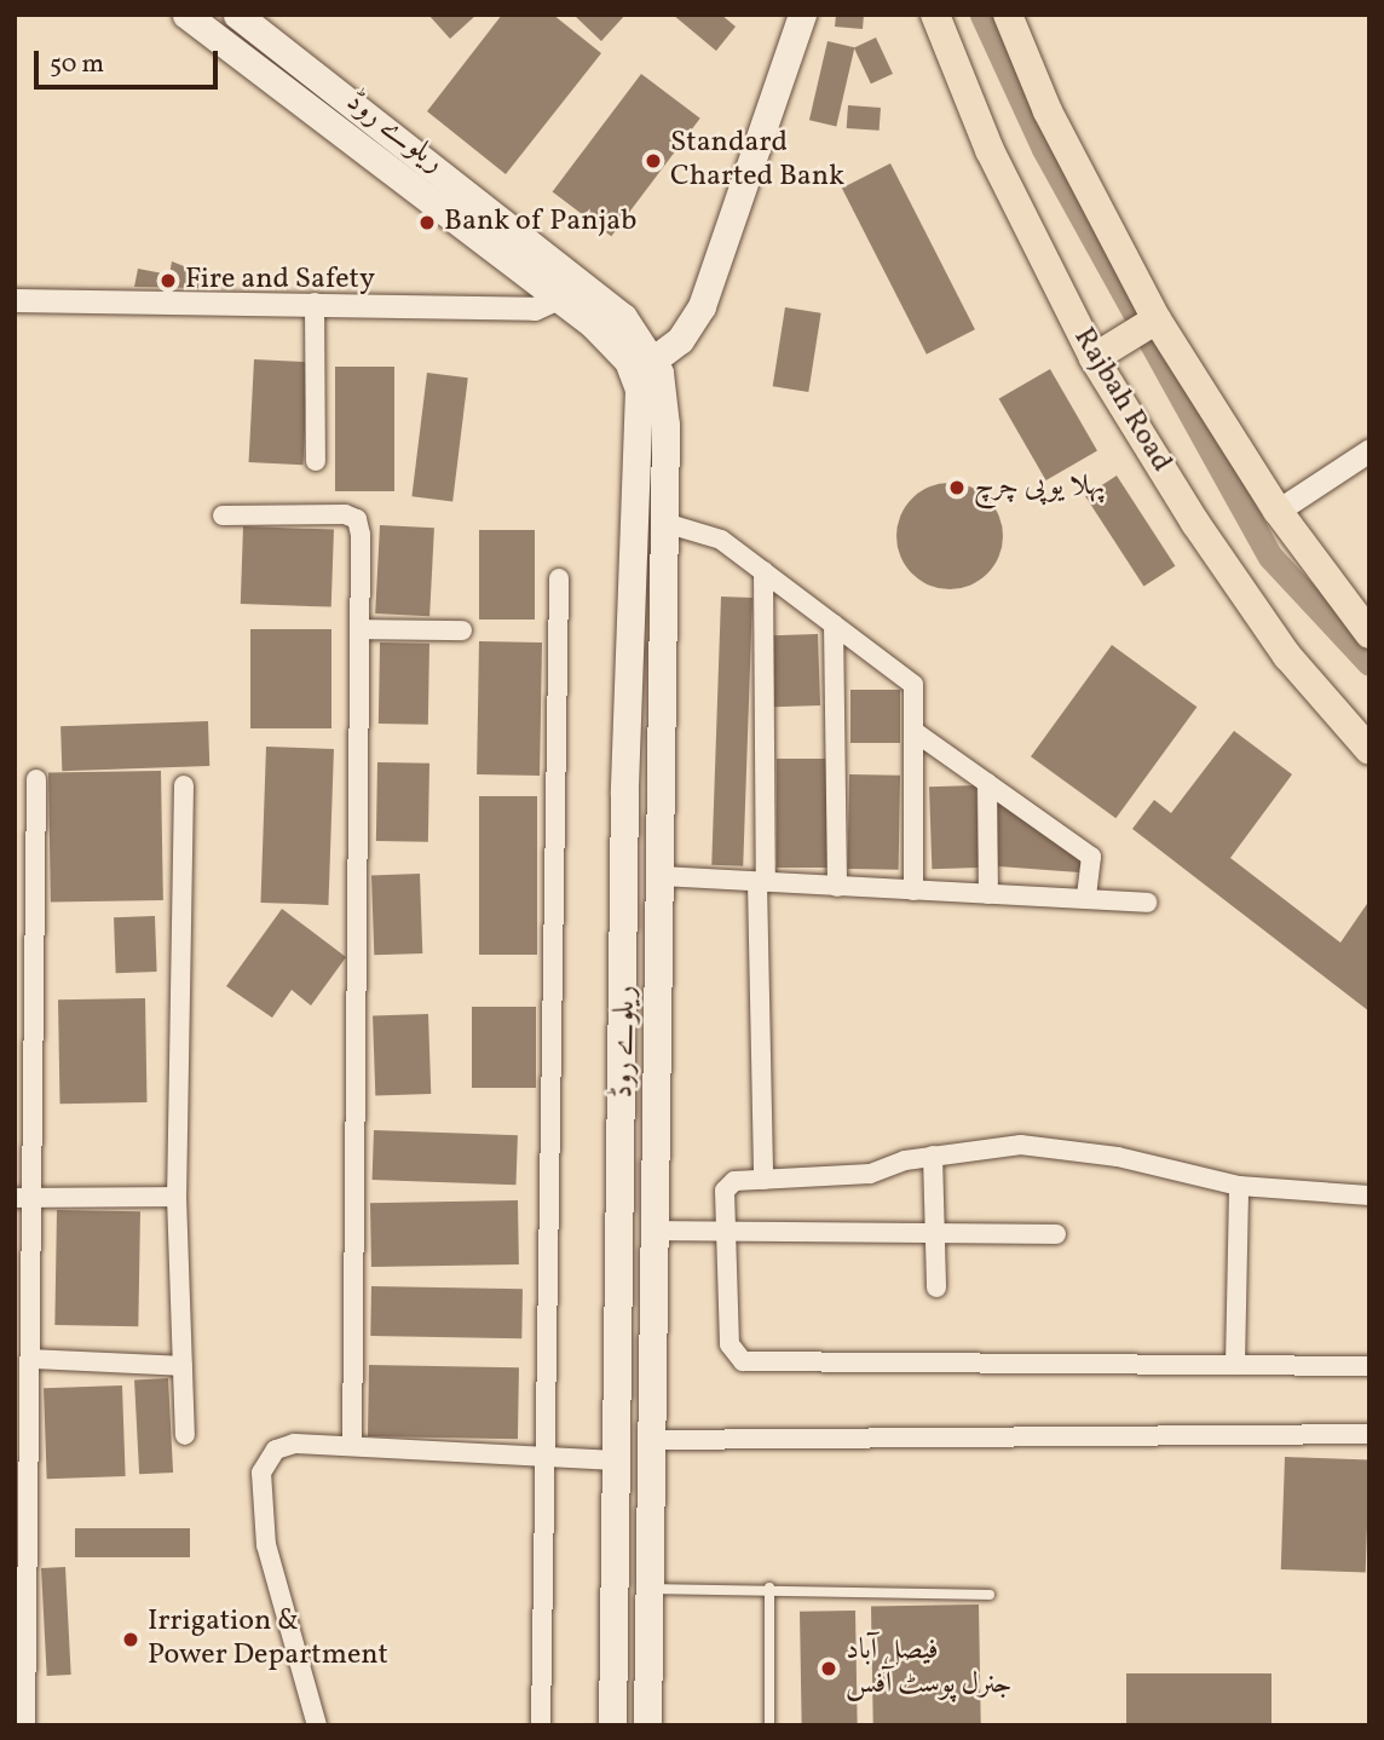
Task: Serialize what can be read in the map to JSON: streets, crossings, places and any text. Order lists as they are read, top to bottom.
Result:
{
  "streets": {
    "main road": ["ریلوے روڈ", "Rajbah Road"]
  },
  "places": [
    "Standard Charted Bank",
    "Bank of Panjab",
    "Fire and Safety",
    "پہلا یوپی چرچ",
    "Irrigation & Power Department",
    "فیصل آباد جنرل پوسٹ آفس"
  ],
  "scale_bar": "50 m"
}
